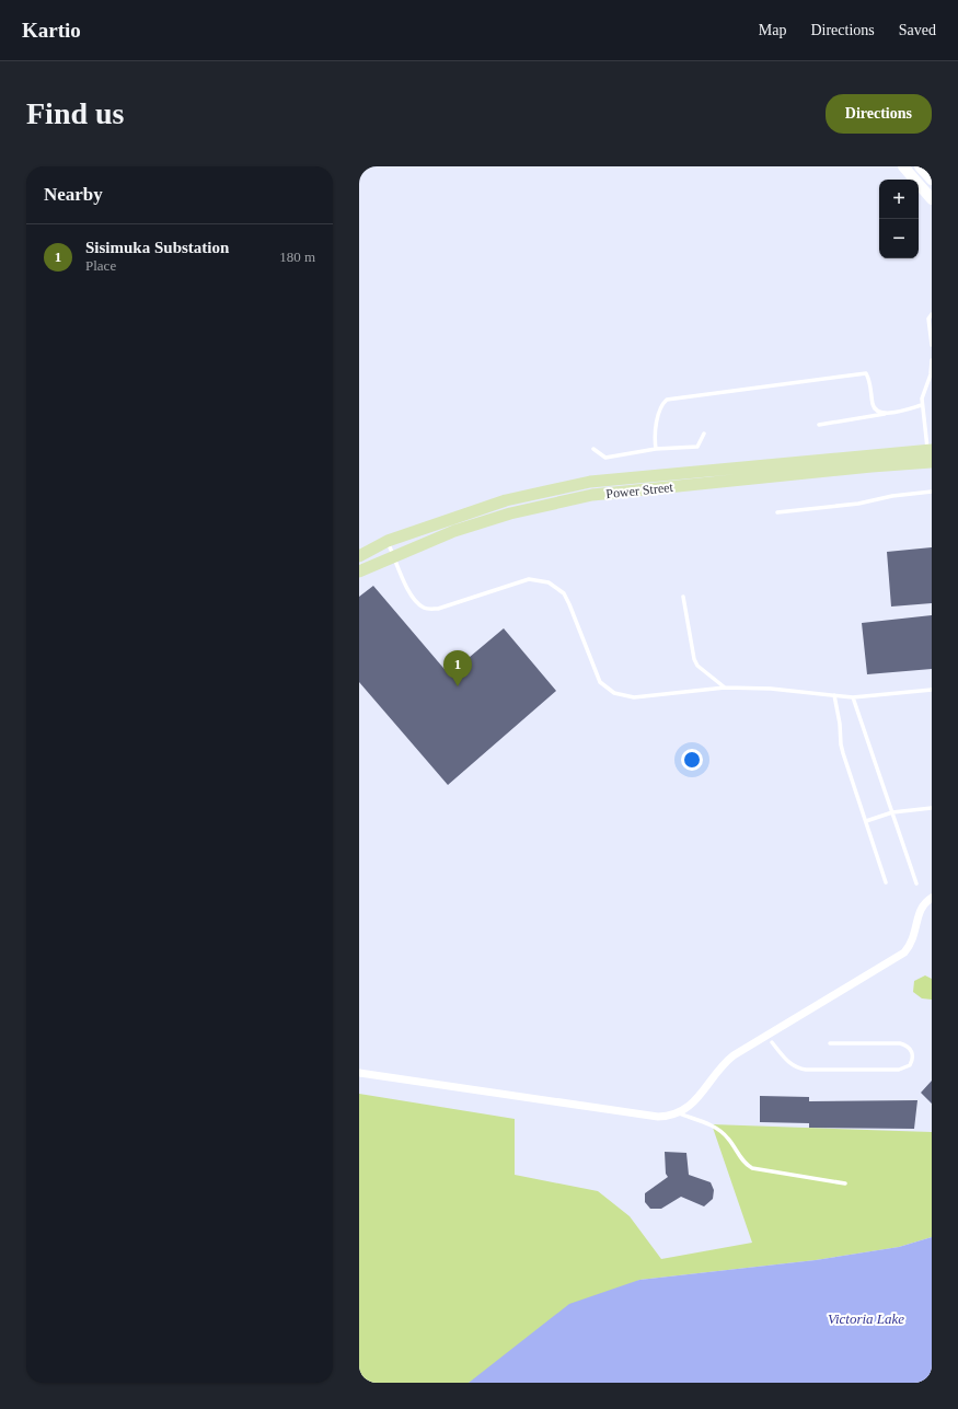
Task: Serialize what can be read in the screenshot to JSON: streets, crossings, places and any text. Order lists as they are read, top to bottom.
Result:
{
  "streets": {
    "main road": ["Power Street"]
  },
  "water": ["Victoria Lake"],
  "page": {
    "header": "Kartio",
    "nav": ["Map", "Directions", "Saved"],
    "buttons": "Directions",
    "title": "Find us",
    "heading": "Nearby",
    "map_buttons": ["+", "−"],
    "list": [
      {
        "mark": "1",
        "name": "Sisimuka Substation",
        "note": "Place",
        "value": "180 m"
      }
    ],
    "pins": "1"
  }
}
